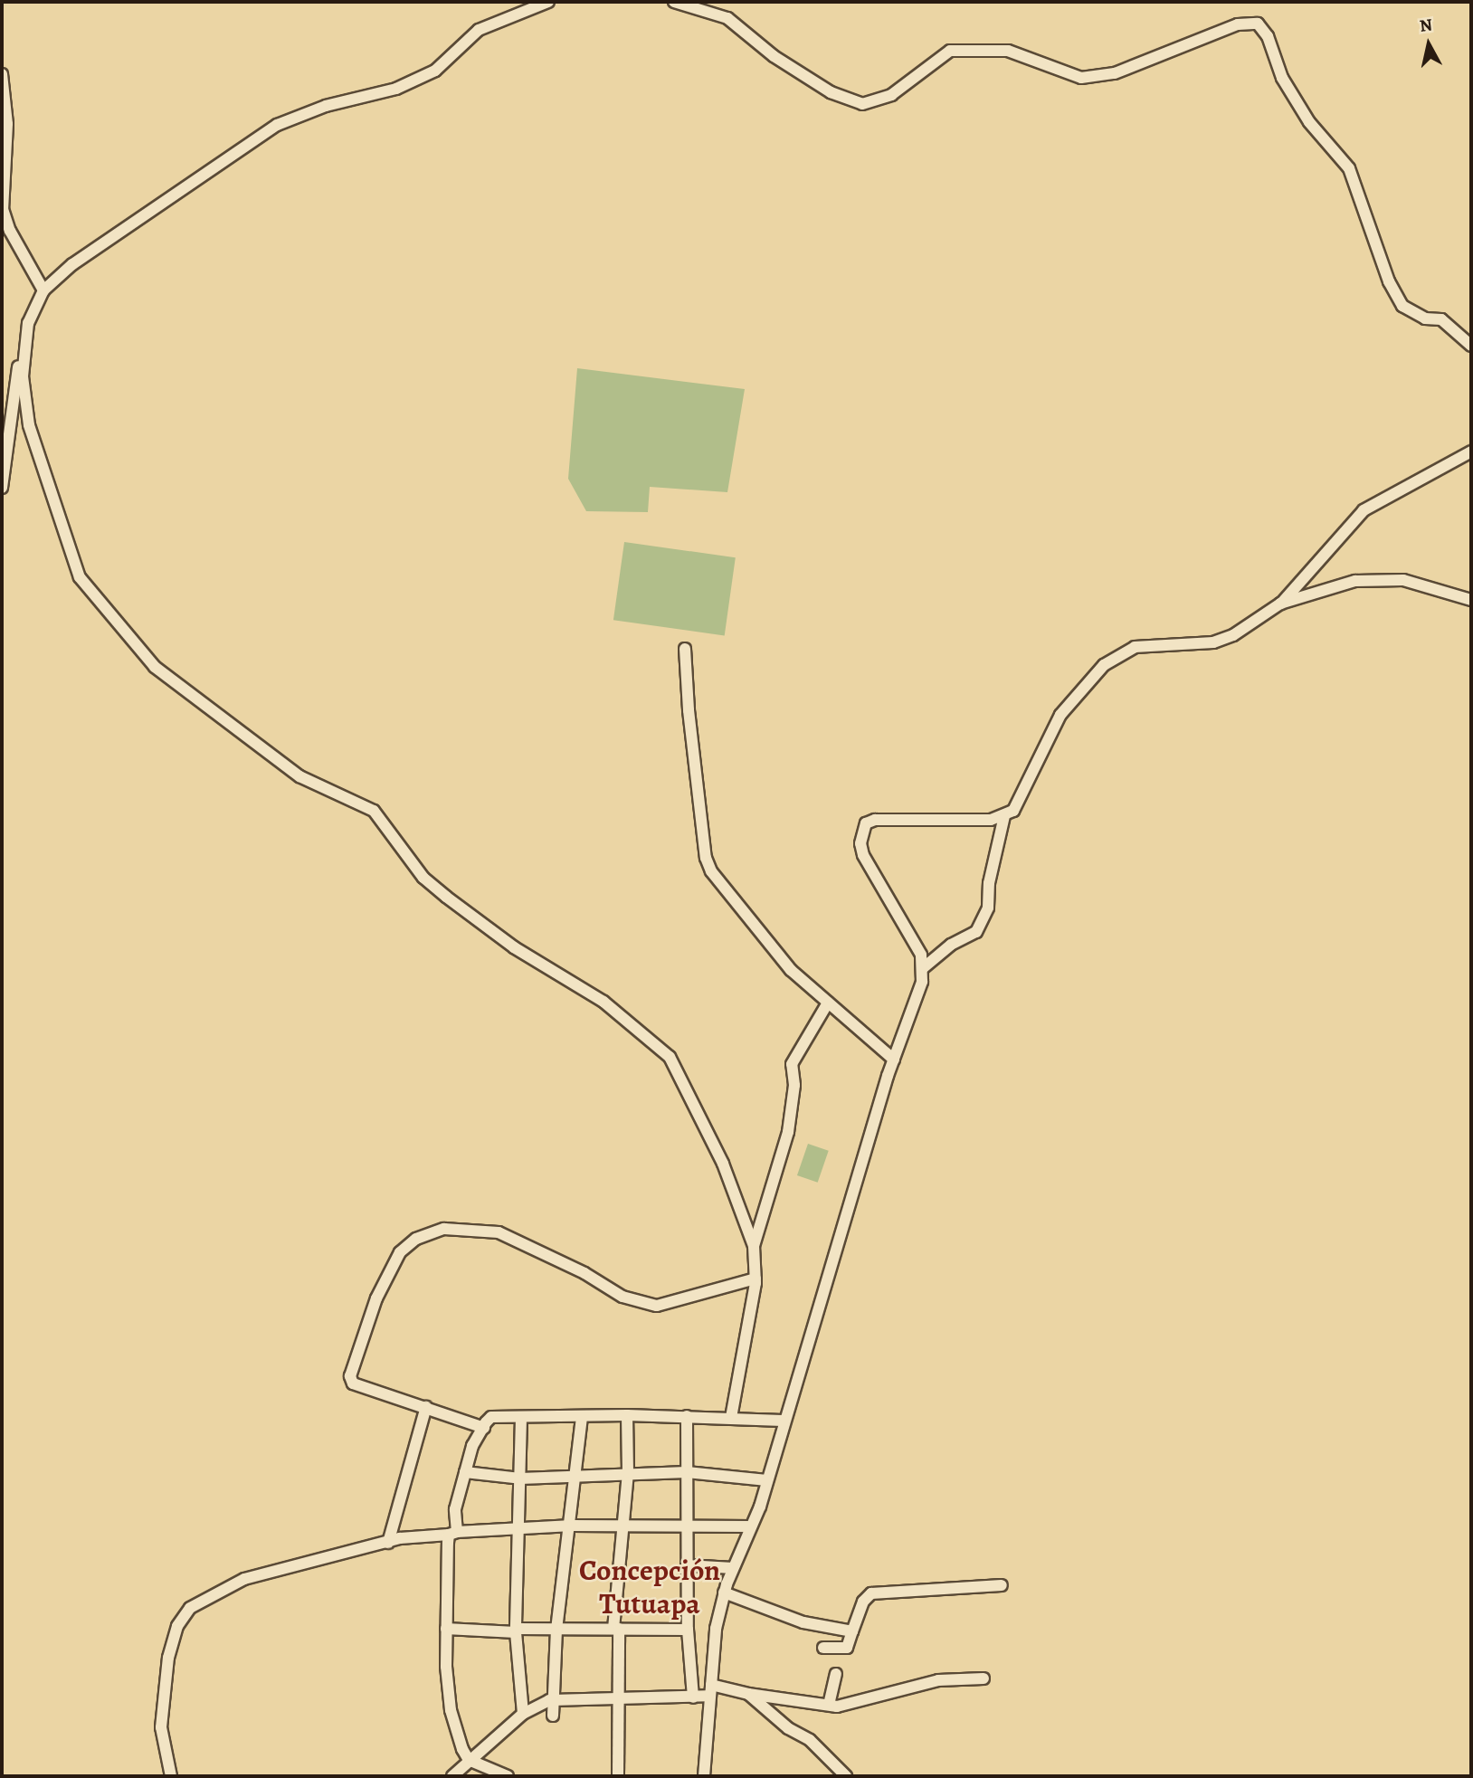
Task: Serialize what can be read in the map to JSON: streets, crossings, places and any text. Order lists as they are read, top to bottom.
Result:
{
  "districts": ["Concepción Tutuapa"],
  "north": "top"
}
